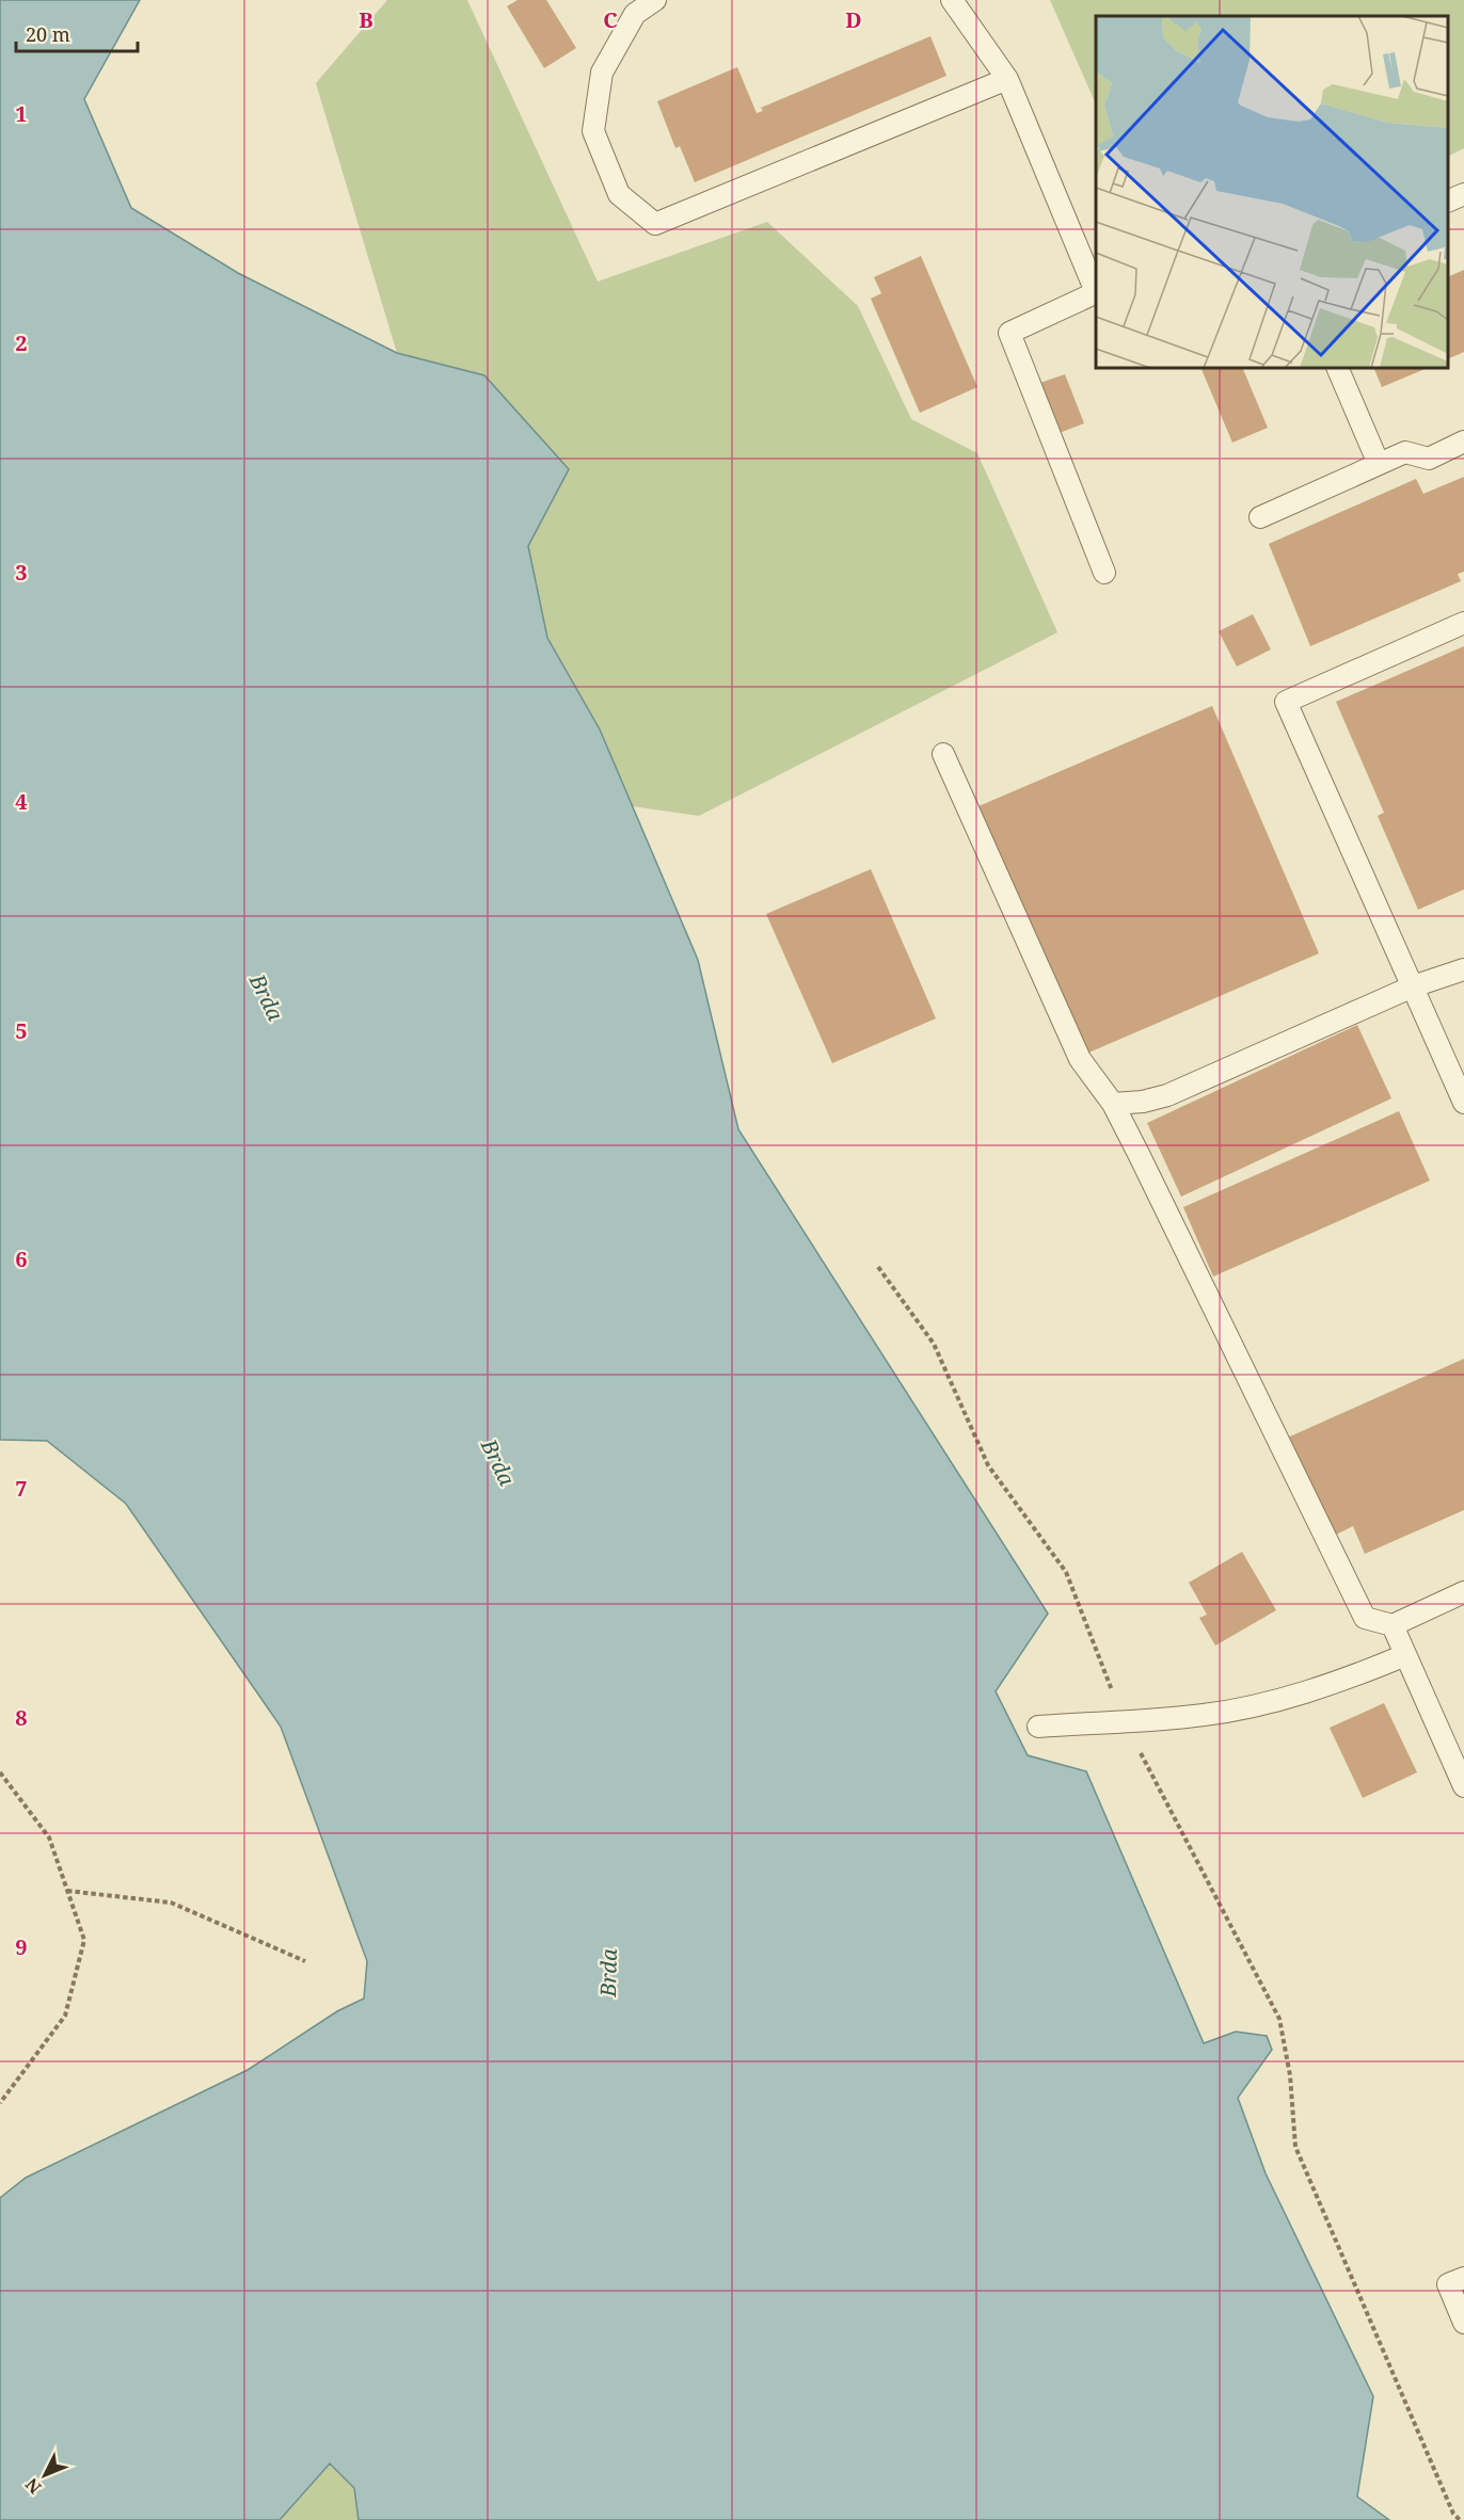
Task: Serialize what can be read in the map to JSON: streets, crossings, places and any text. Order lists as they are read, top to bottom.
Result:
{
  "water": ["Brda"],
  "scale_bar": "20 m",
  "north": "bottom left",
  "grid": {
    "columns": ["B", "C", "D"],
    "rows": [
      "1",
      "2",
      "3",
      "4",
      "5",
      "6",
      "7",
      "8",
      "9"
    ]
  }
}
